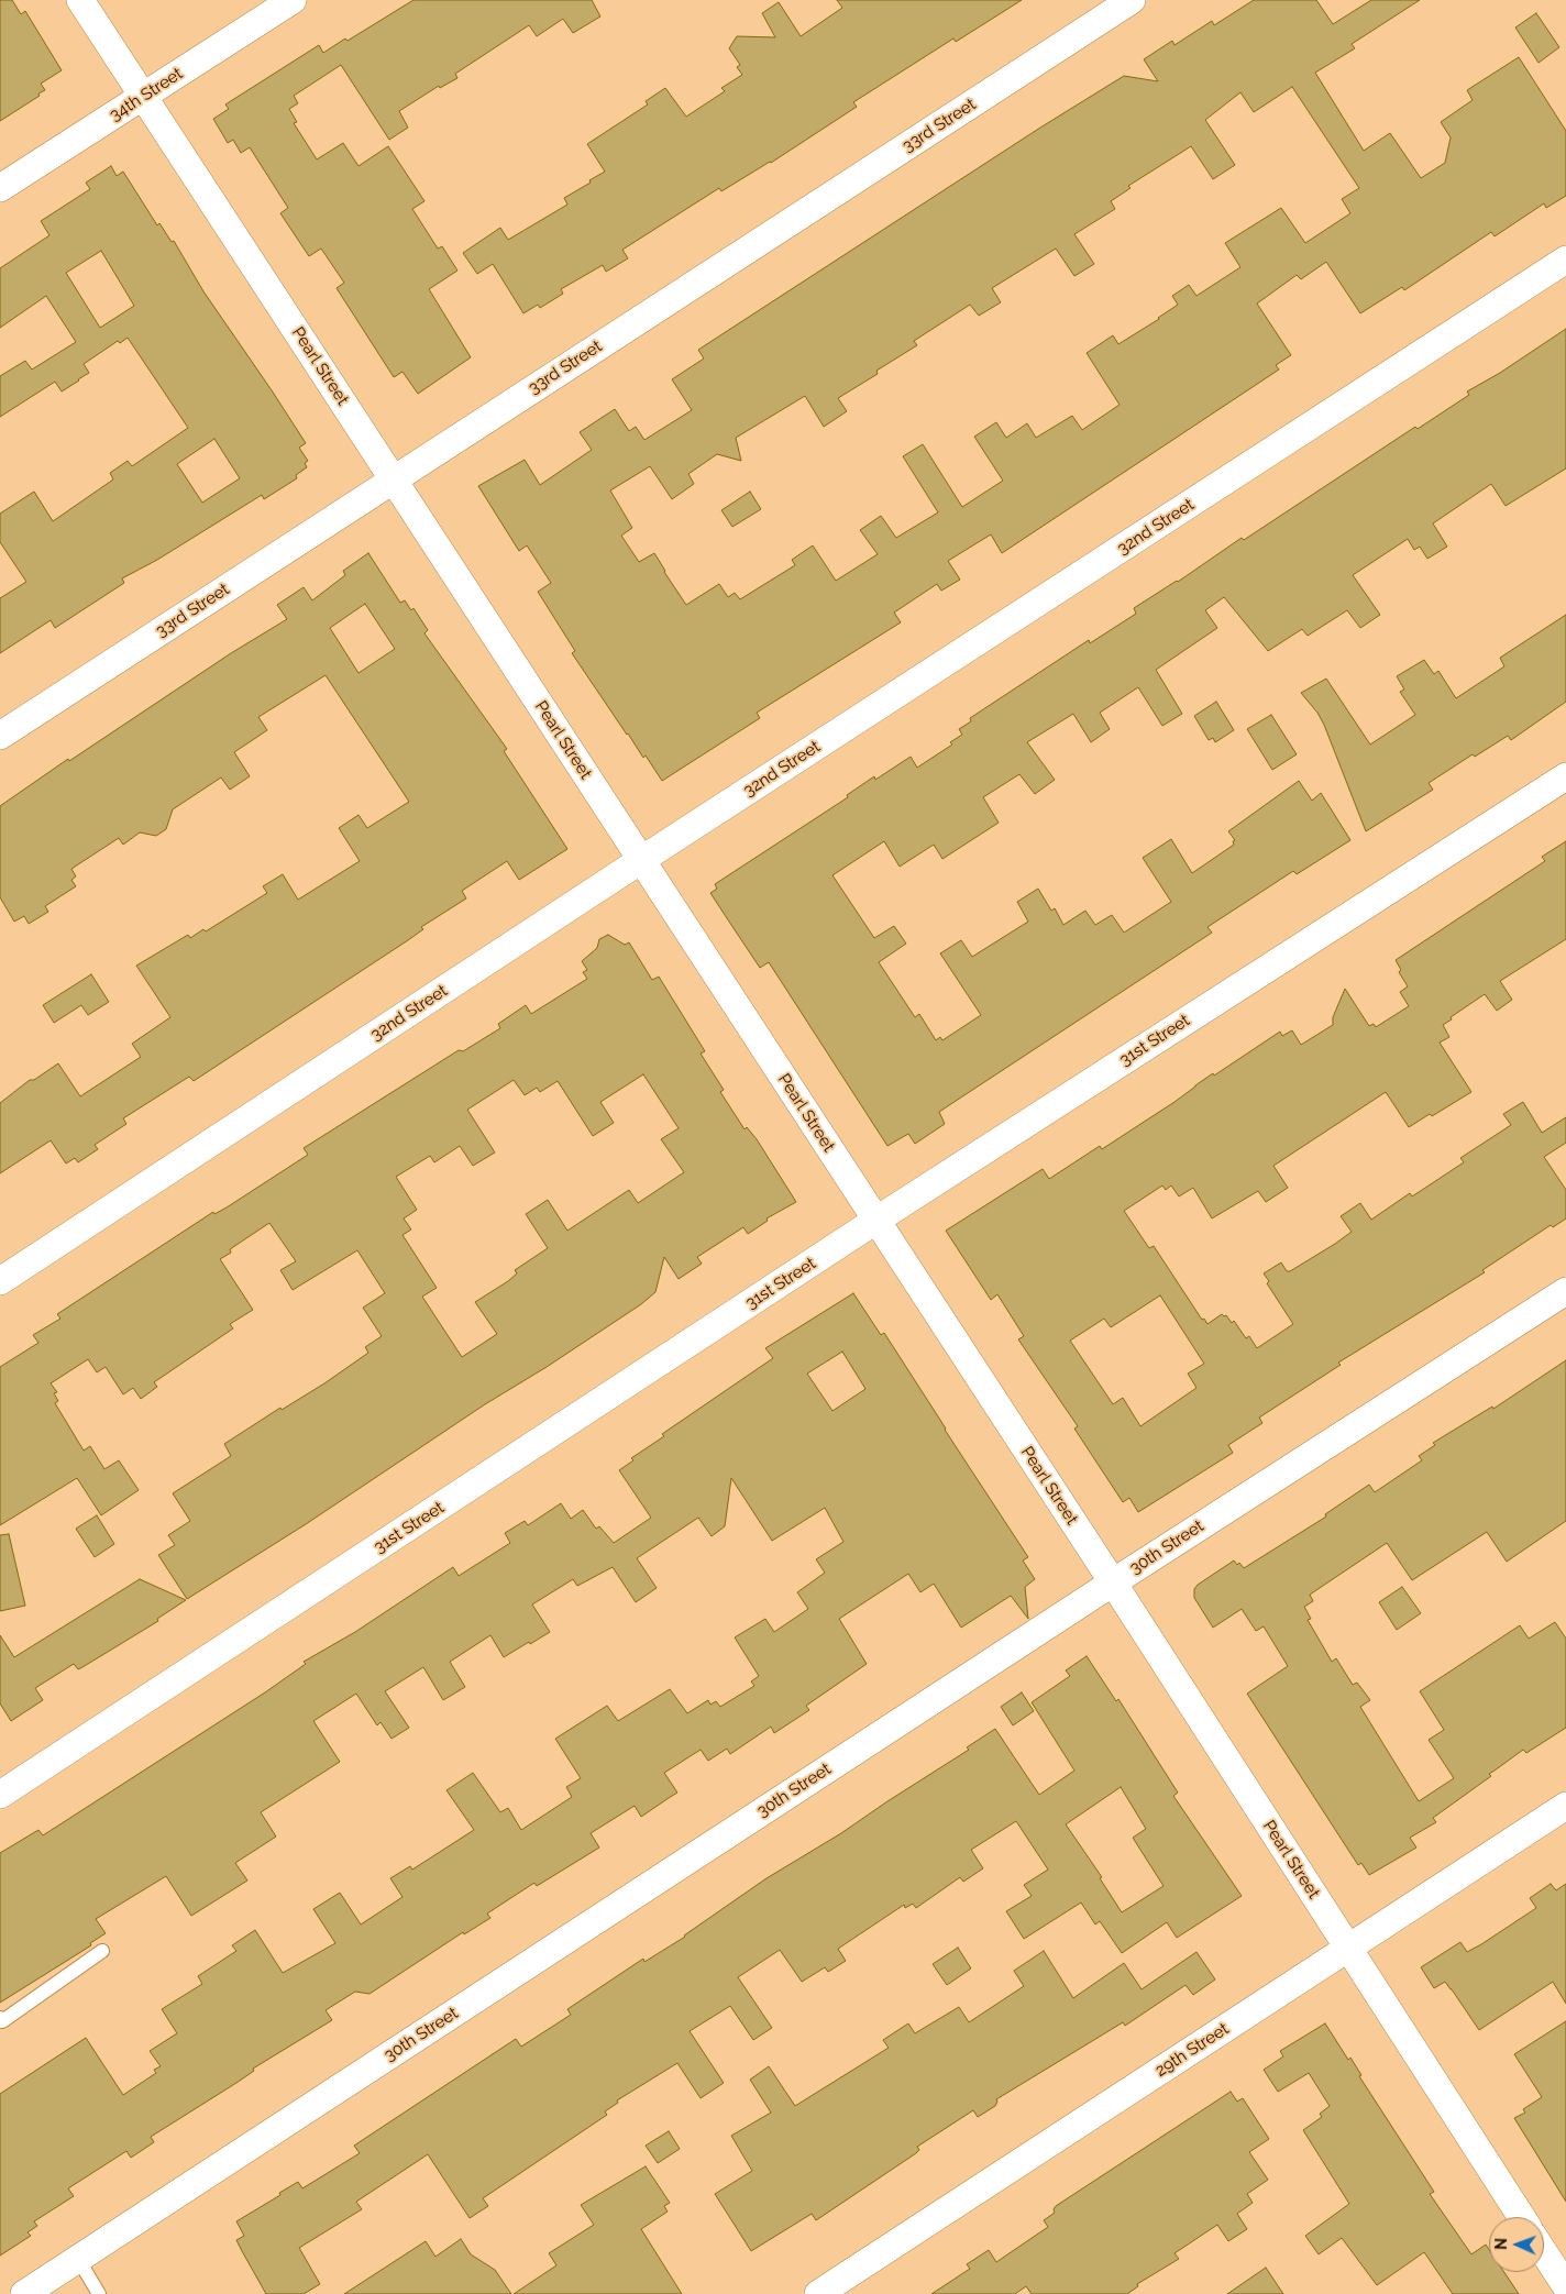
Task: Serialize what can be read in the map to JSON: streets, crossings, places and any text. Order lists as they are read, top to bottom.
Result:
{
  "streets": {
    "street": [
      "34th Street",
      "33rd Street",
      "Pearl Street",
      "32nd Street",
      "31st Street",
      "30th Street",
      "29th Street"
    ]
  },
  "crossings": [
    ["34th Street", "Pearl Street"],
    ["33rd Street", "Pearl Street"],
    ["Pearl Street", "32nd Street"],
    ["Pearl Street", "31st Street"],
    ["Pearl Street", "30th Street"],
    ["Pearl Street", "29th Street"]
  ],
  "north": "left"
}
